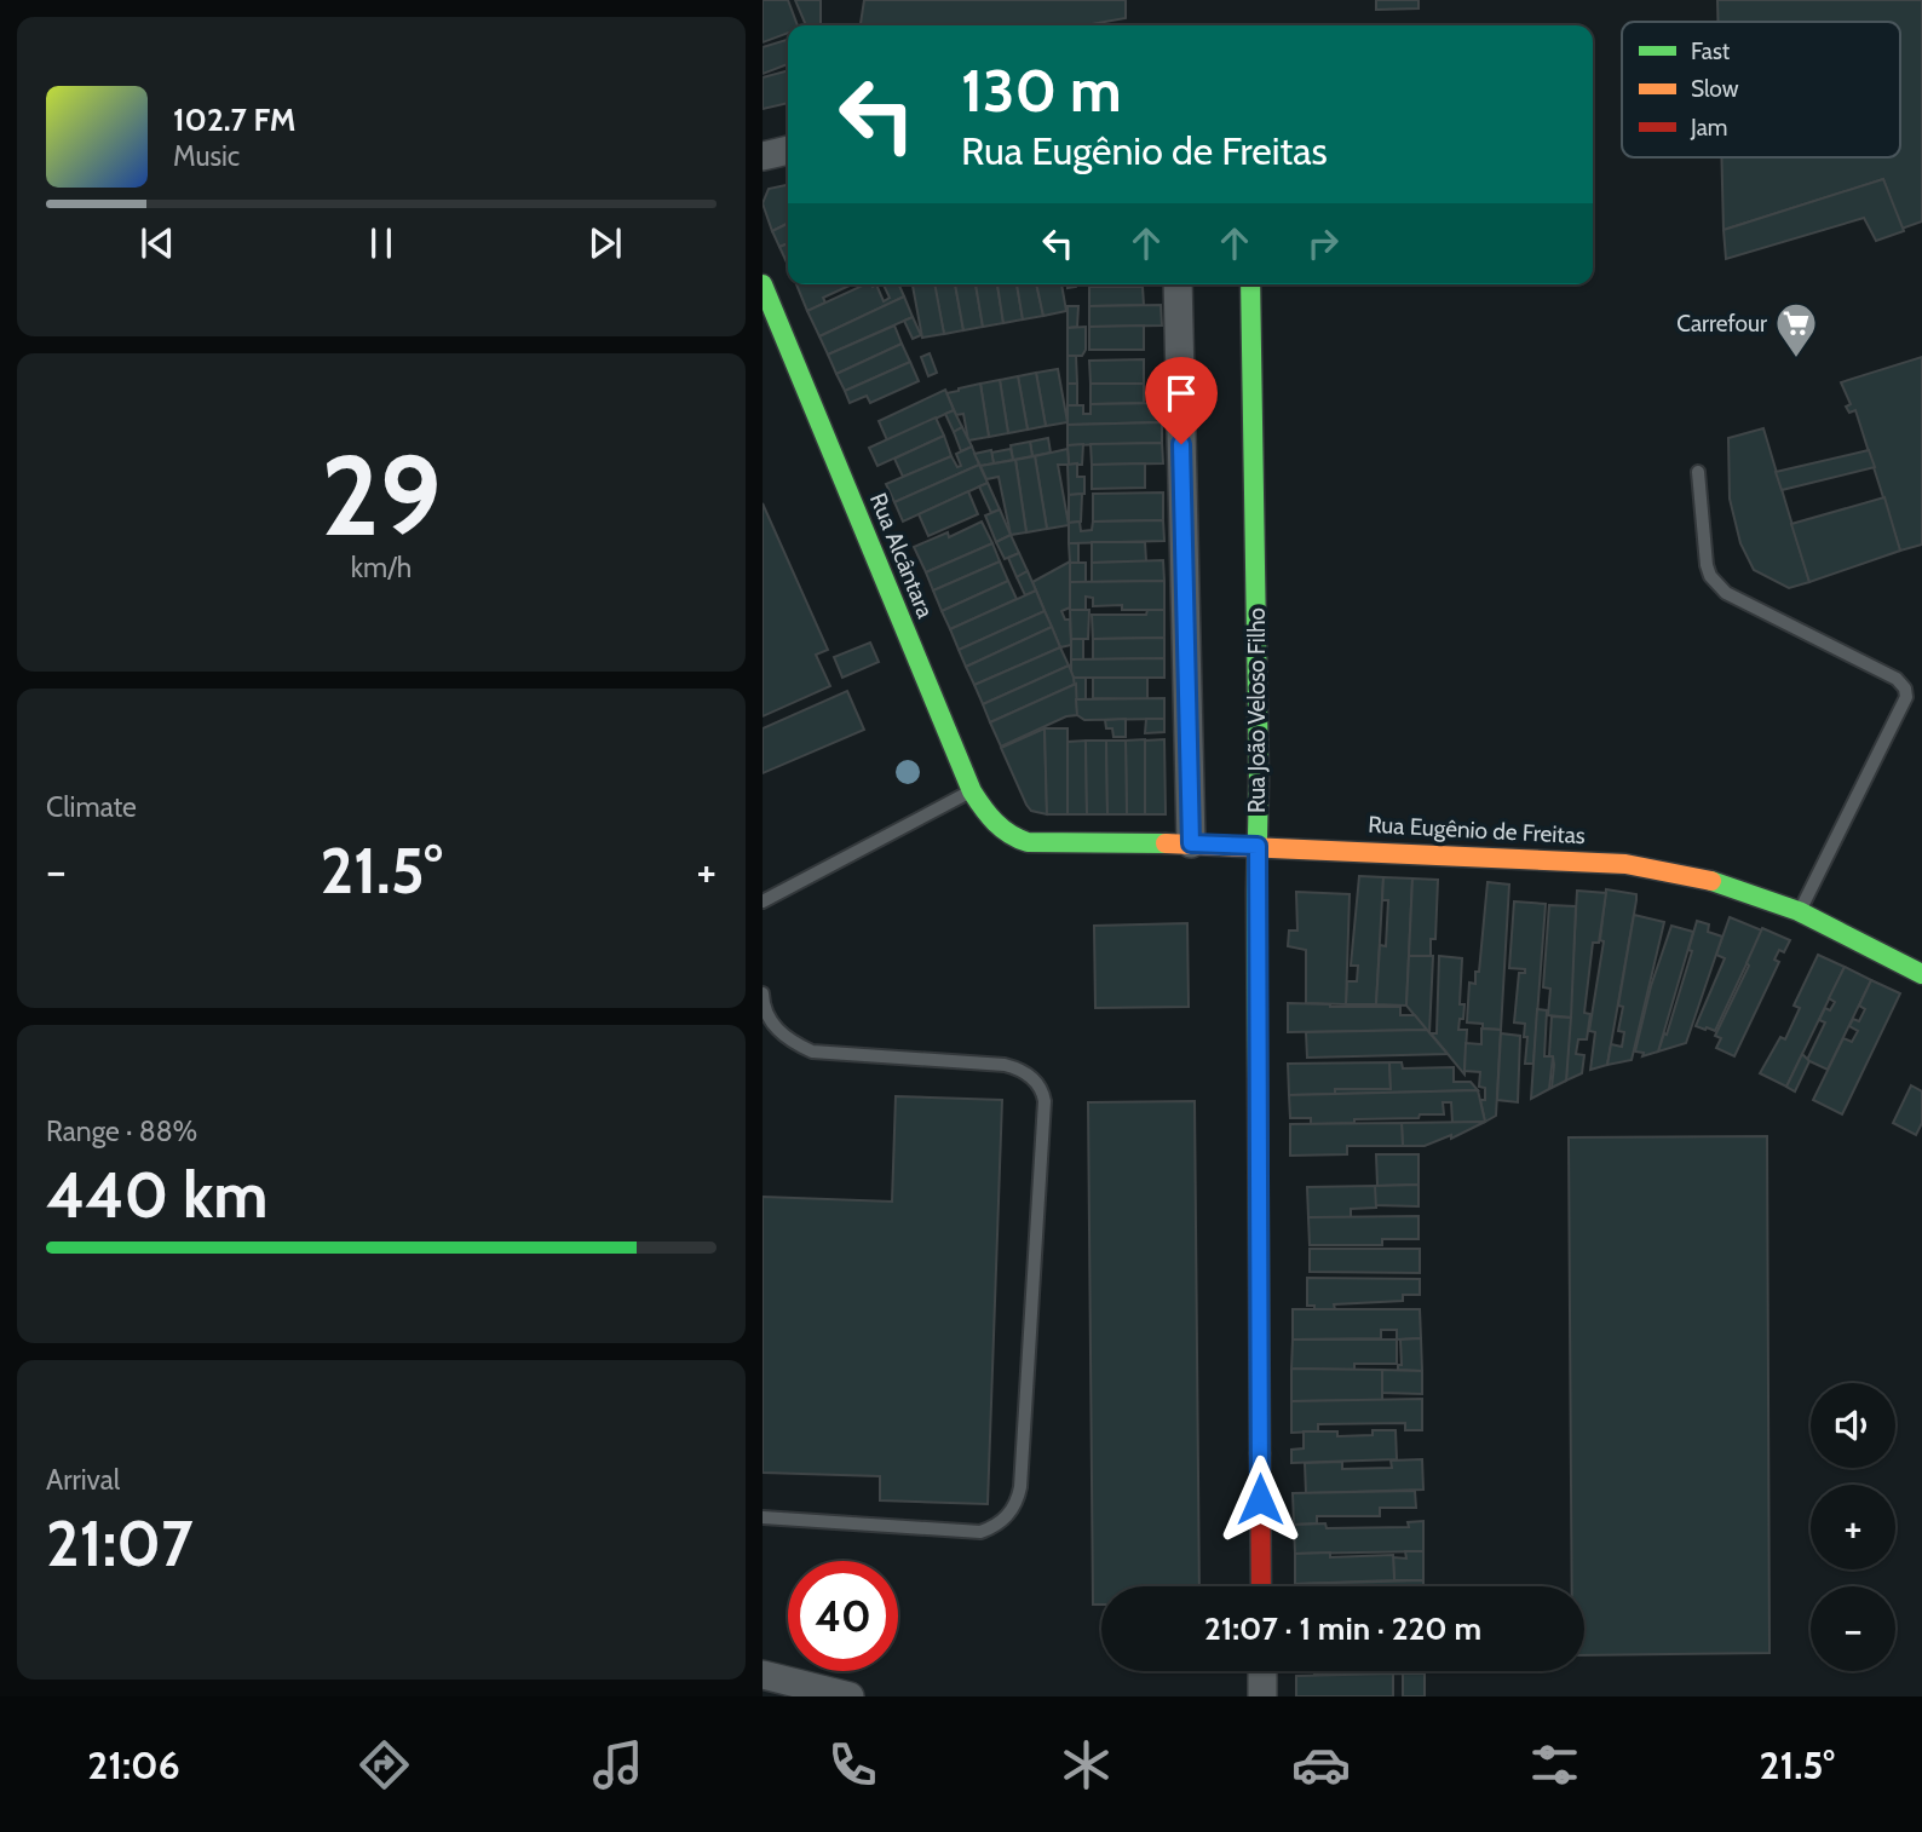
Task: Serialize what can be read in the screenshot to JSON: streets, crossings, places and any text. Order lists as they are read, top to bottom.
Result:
{
  "streets": {
    "street": ["Rua Alcântara", "Rua João Veloso Filho", "Rua Eugênio de Freitas"]
  },
  "crossings": [
    ["Rua Alcântara", "Rua Eugênio de Freitas"],
    ["Rua João Veloso Filho", "Rua Eugênio de Freitas"]
  ],
  "places": {
    "supermarket": ["Carrefour"]
  },
  "legend": ["Fast", "Slow", "Jam"],
  "page": {
    "turn": ["130 m", "Rua Eugênio de Freitas"],
    "song": ["102.7 FM", "Music"],
    "tile": [
      ["29", "km/h"],
      "Climate",
      ["Range · 88%", "440 km"],
      ["Arrival", "21:07"]
    ],
    "heat": ["−", "21.5°", "+"],
    "map_buttons": ["+", "−"],
    "limit": "40",
    "trip": "21:07 · 1 min · 220 m",
    "tabs": ["21:06", "21.5°"]
  }
}
